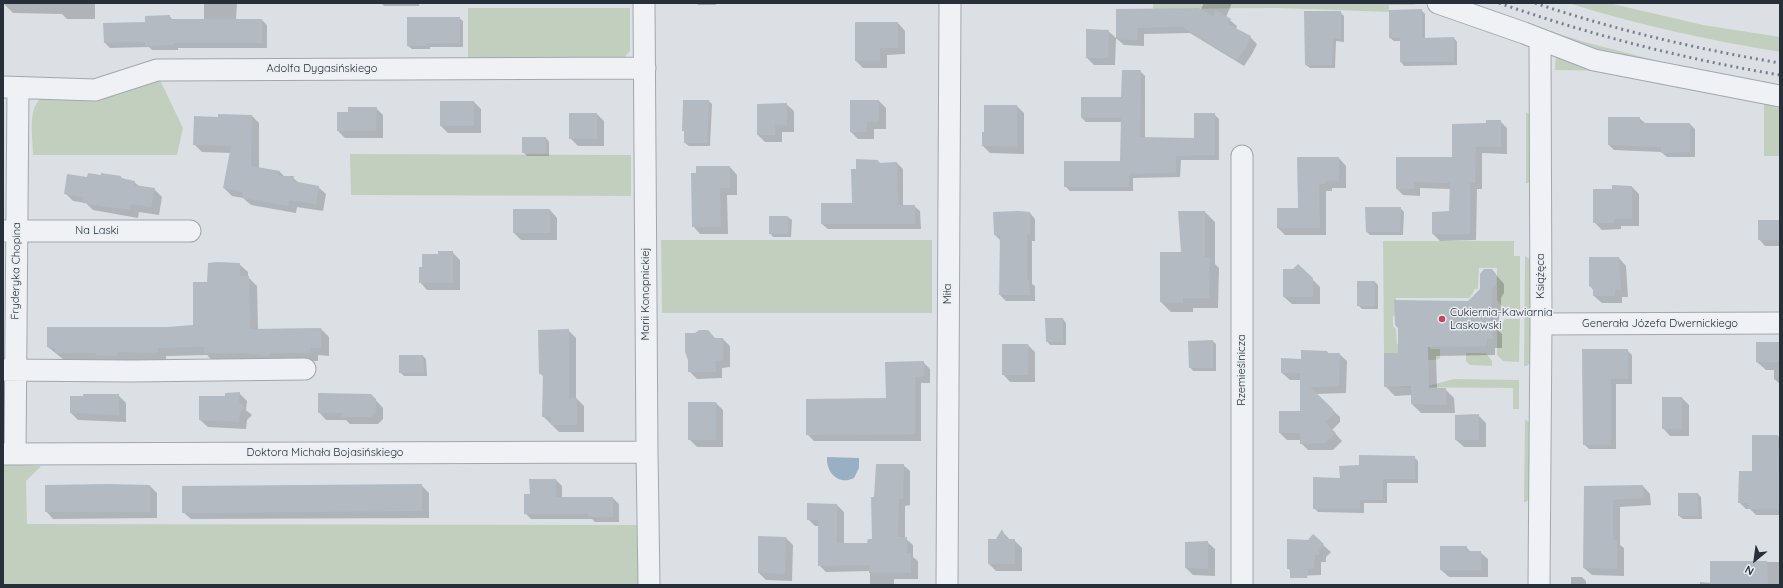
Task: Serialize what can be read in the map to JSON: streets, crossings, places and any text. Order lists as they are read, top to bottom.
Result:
{
  "streets": {
    "street": [
      "Adolfa Dygasińskiego",
      "Na Laski",
      "Fryderyka Chopina",
      "Książęca",
      "Marii Konopnickiej",
      "Miła",
      "Generała Józefa Dwernickiego",
      "Rzemieślnicza",
      "Doktora Michała Bojasińskiego"
    ]
  },
  "crossings": [
    ["Adolfa Dygasińskiego", "Fryderyka Chopina"],
    ["Adolfa Dygasińskiego", "Marii Konopnickiej"],
    ["Na Laski", "Fryderyka Chopina"],
    ["Fryderyka Chopina", "Doktora Michała Bojasińskiego"],
    ["Książęca", "Generała Józefa Dwernickiego"],
    ["Marii Konopnickiej", "Doktora Michała Bojasińskiego"]
  ],
  "places": ["Cukiernia-Kawiarnia Laskowski"],
  "north": "bottom left"
}
